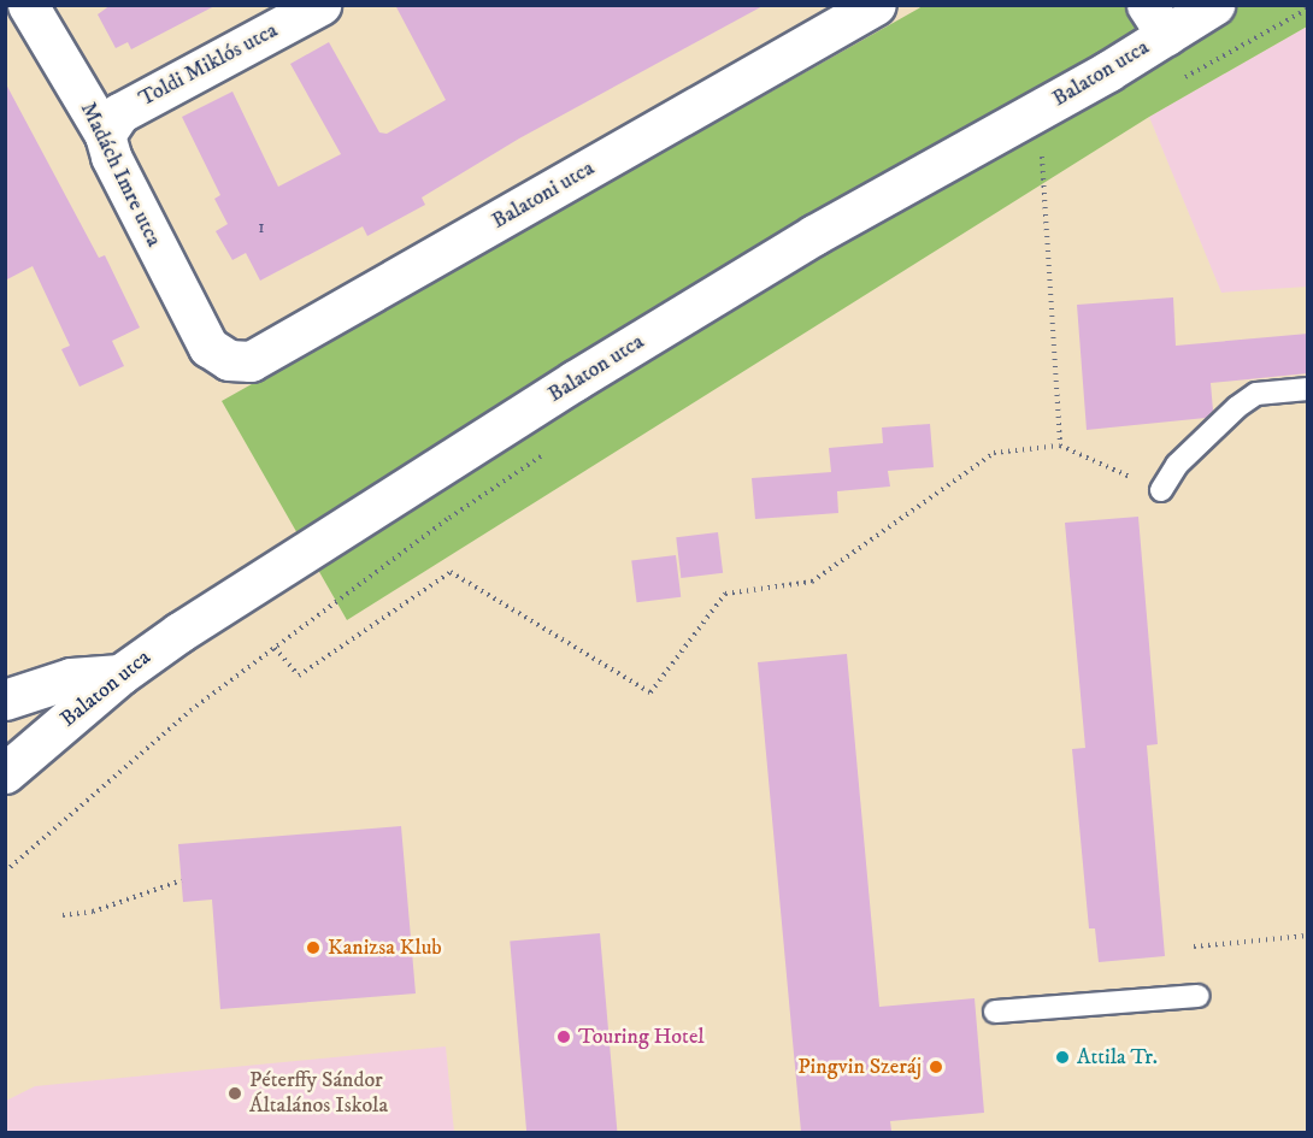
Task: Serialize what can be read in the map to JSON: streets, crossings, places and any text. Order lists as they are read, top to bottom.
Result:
{
  "streets": {
    "street": [
      "Toldi Miklós utca",
      "Balaton utca",
      "Madách Imre utca",
      "Balatoni utca"
    ]
  },
  "crossings": [
    ["Toldi Miklós utca", "Madách Imre utca"],
    ["Madách Imre utca", "Balatoni utca"]
  ],
  "places": [
    "Kanizsa Klub",
    "Touring Hotel",
    "Attila Tr.",
    "Pingvin Szeráj",
    "Péterffy Sándor Általános Iskola"
  ],
  "house_numbers": ["1"]
}
